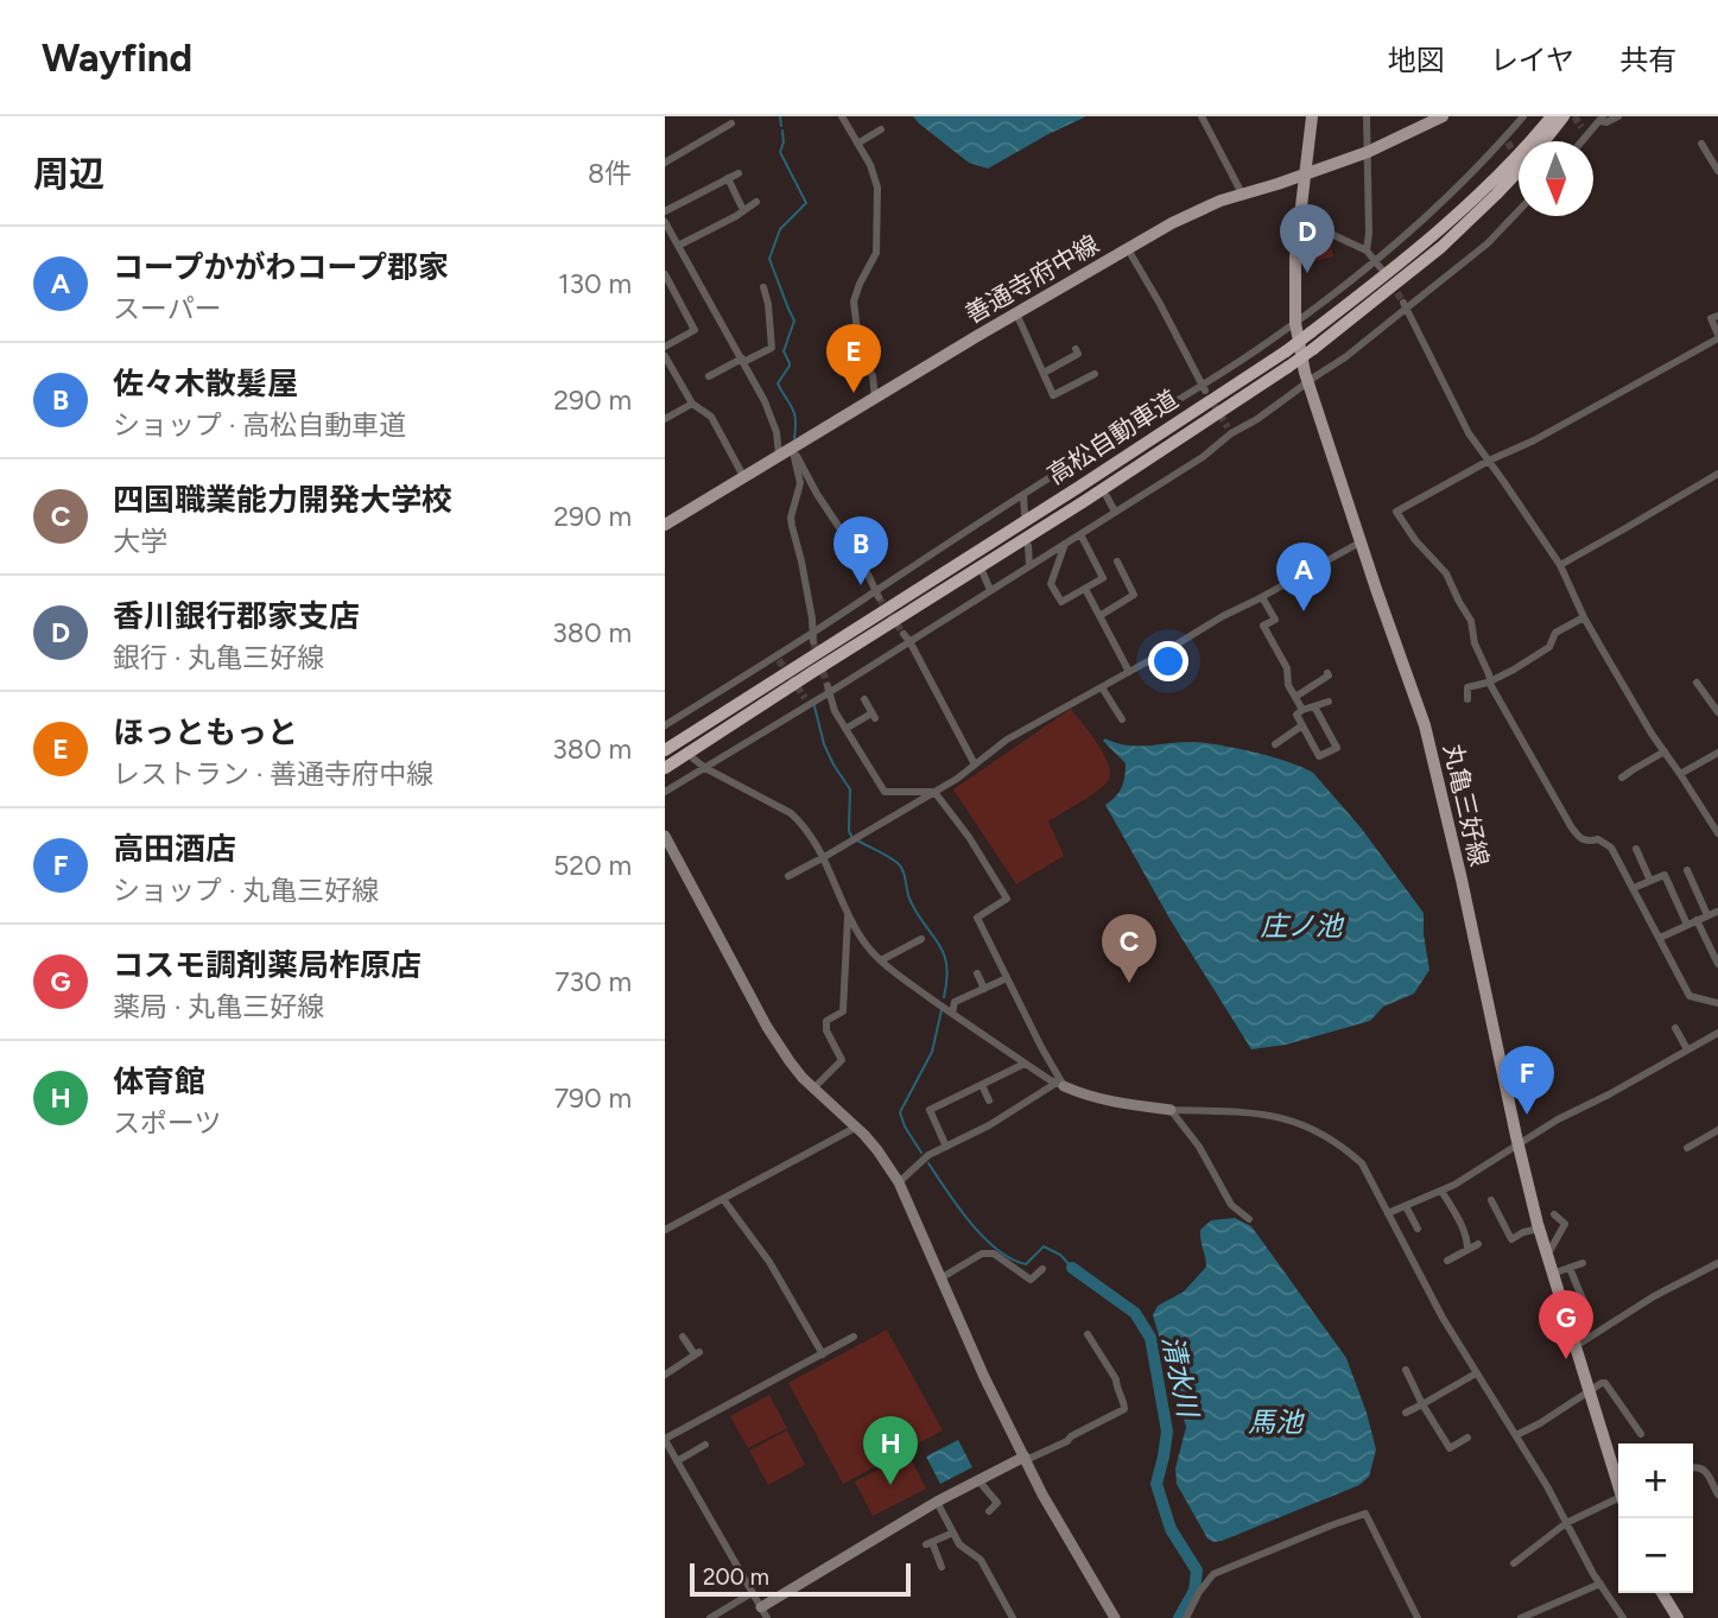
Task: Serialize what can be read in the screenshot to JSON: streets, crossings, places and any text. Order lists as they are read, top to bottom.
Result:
{
  "streets": {
    "highway": ["高松自動車道"],
    "main road": ["善通寺府中線", "丸亀三好線"]
  },
  "crossings": [
    ["善通寺府中線", "丸亀三好線"]
  ],
  "water": ["庄ノ池", "清水川", "馬池"],
  "scale_bar": "200 m",
  "north": "bottom",
  "page": {
    "header": "Wayfind",
    "nav": ["地図", "レイヤ", "共有"],
    "heading": ["周辺", "8件"],
    "pins": [
      "D",
      "E",
      "B",
      "A",
      "C",
      "F",
      "G",
      "H"
    ],
    "list": [
      {
        "mark": "A",
        "name": "コープかがわコープ郡家",
        "note": "スーパー",
        "value": "130 m"
      },
      {
        "mark": "B",
        "name": "佐々木散髪屋",
        "note": "ショップ · 高松自動車道",
        "value": "290 m"
      },
      {
        "mark": "C",
        "name": "四国職業能力開発大学校",
        "note": "大学",
        "value": "290 m"
      },
      {
        "mark": "D",
        "name": "香川銀行郡家支店",
        "note": "銀行 · 丸亀三好線",
        "value": "380 m"
      },
      {
        "mark": "E",
        "name": "ほっともっと",
        "note": "レストラン · 善通寺府中線",
        "value": "380 m"
      },
      {
        "mark": "F",
        "name": "高田酒店",
        "note": "ショップ · 丸亀三好線",
        "value": "520 m"
      },
      {
        "mark": "G",
        "name": "コスモ調剤薬局柞原店",
        "note": "薬局 · 丸亀三好線",
        "value": "730 m"
      },
      {
        "mark": "H",
        "name": "体育館",
        "note": "スポーツ",
        "value": "790 m"
      }
    ],
    "map_buttons": ["+", "−"],
    "scale": "200 m"
  }
}
